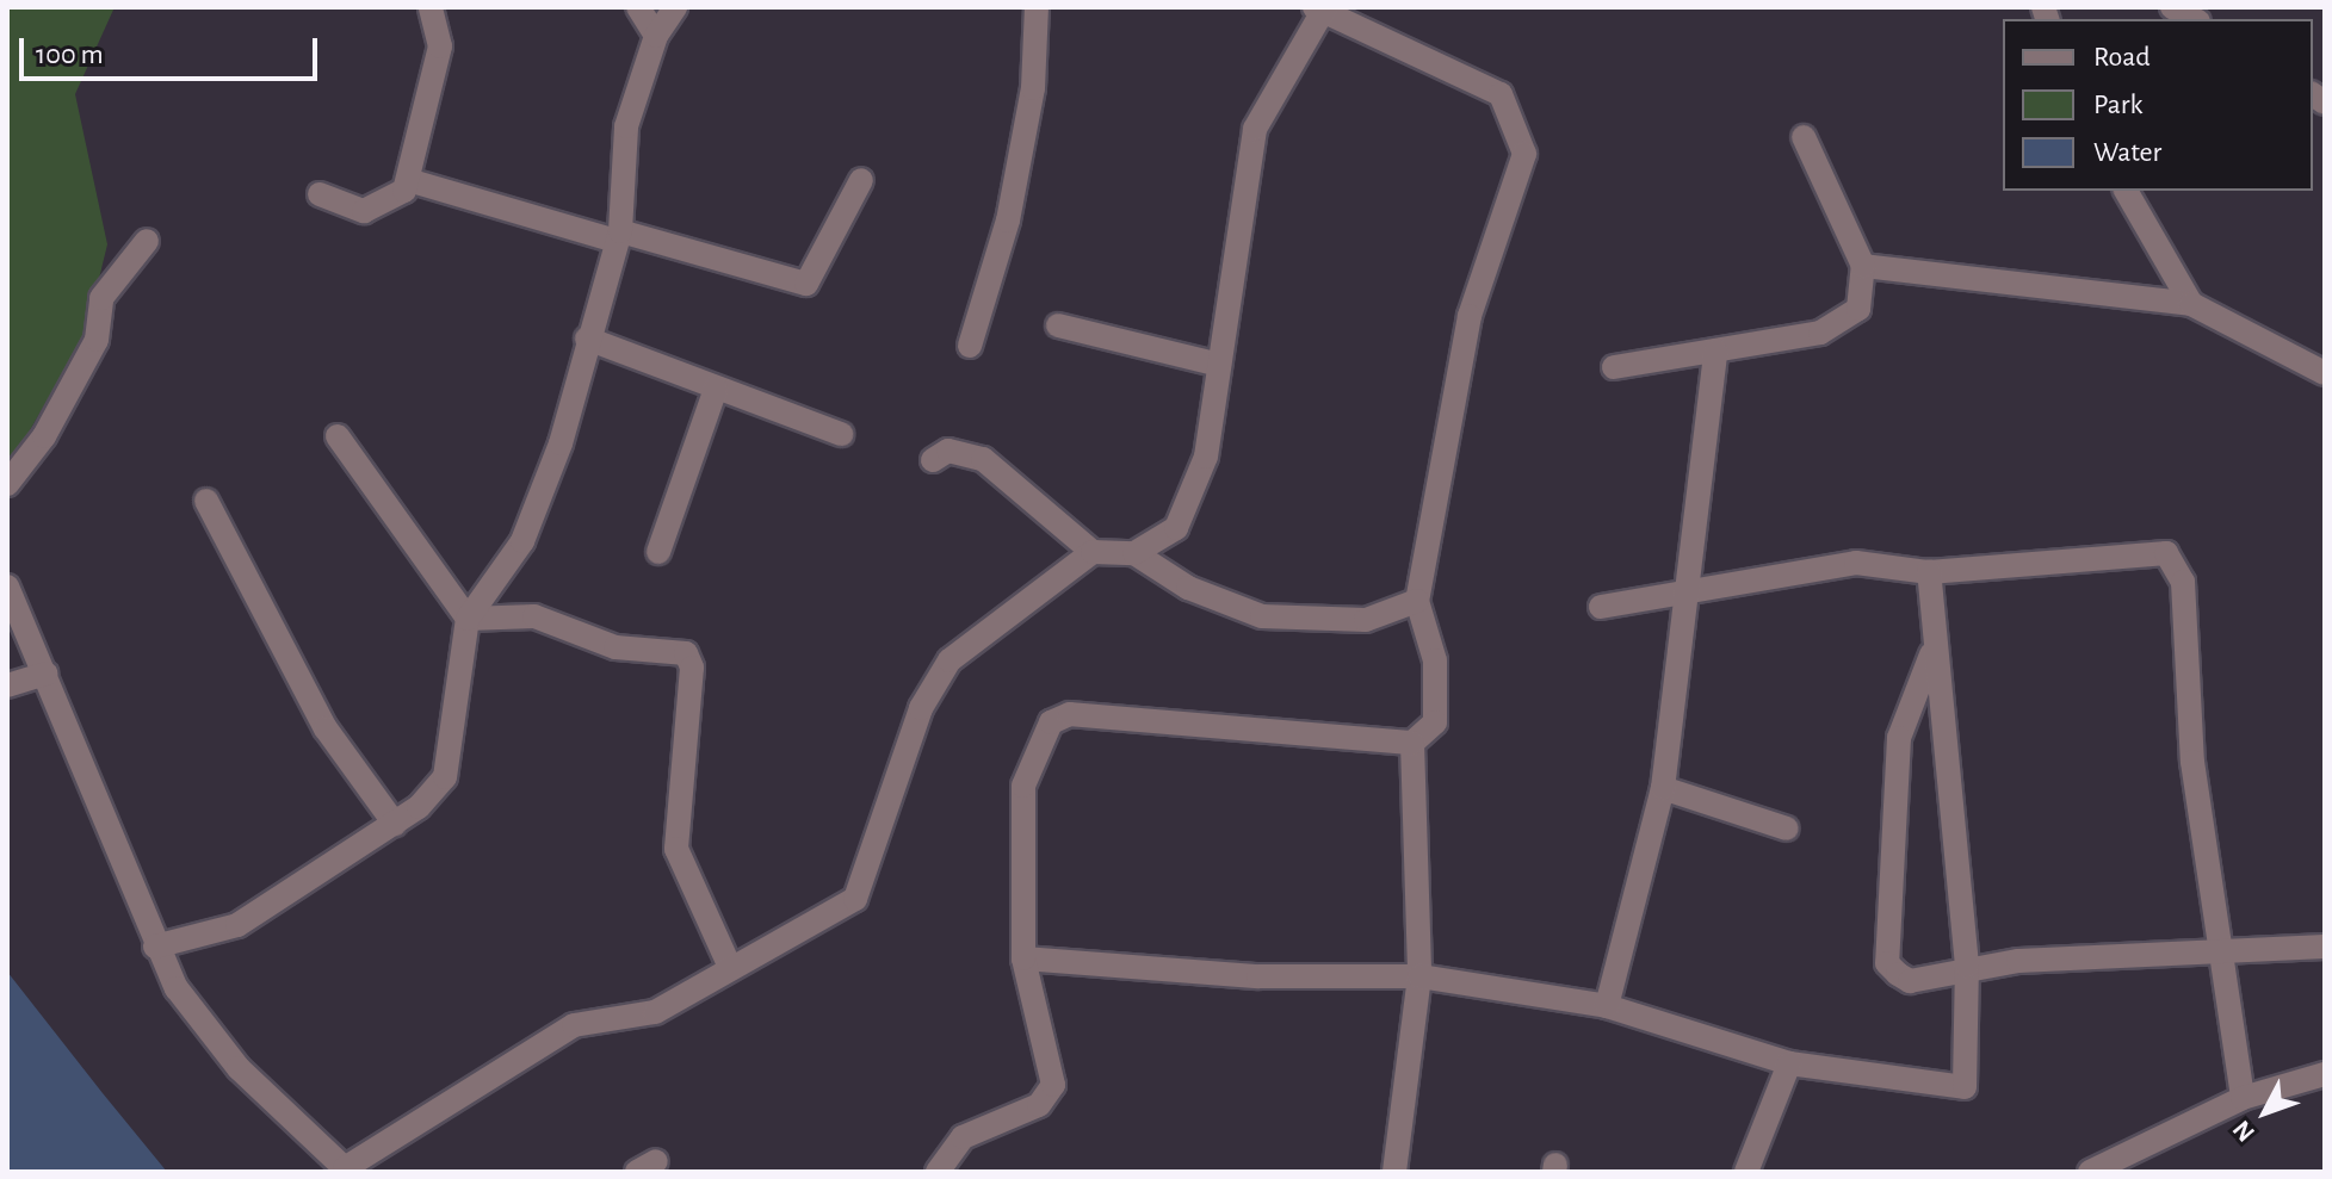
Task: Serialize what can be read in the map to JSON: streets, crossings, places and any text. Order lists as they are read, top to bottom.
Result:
{
  "legend": ["Road", "Park", "Water"],
  "scale_bar": "100 m",
  "north": "bottom left"
}
